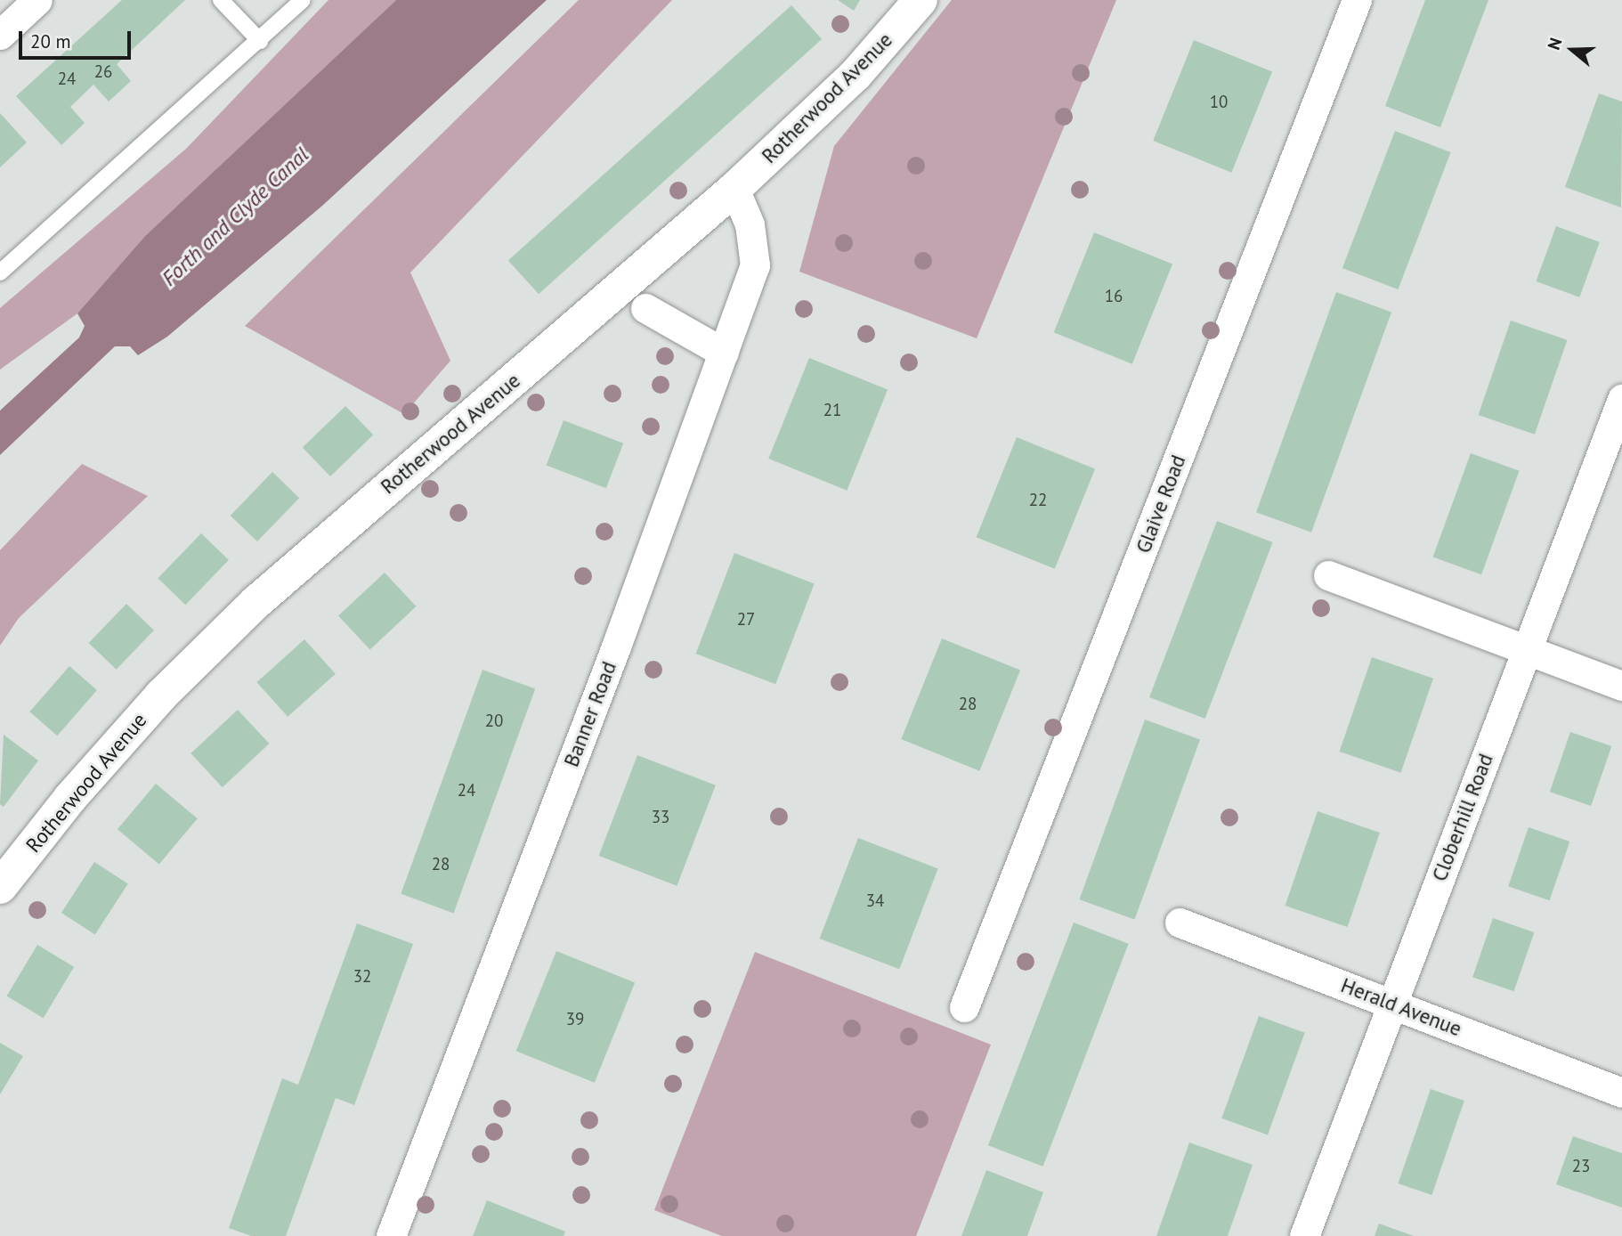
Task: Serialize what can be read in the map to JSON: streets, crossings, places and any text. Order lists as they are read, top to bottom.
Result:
{
  "streets": {
    "street": [
      "Rotherwood Avenue",
      "Glaive Road",
      "Banner Road",
      "Cloberhill Road",
      "Herald Avenue"
    ]
  },
  "crossings": [
    ["Rotherwood Avenue", "Banner Road"],
    ["Cloberhill Road", "Herald Avenue"]
  ],
  "water": ["Forth and Clyde Canal"],
  "house_numbers": [
    "26",
    "24",
    "10",
    "16",
    "21",
    "22",
    "27",
    "28",
    "20",
    "24",
    "33",
    "28",
    "34",
    "32",
    "39",
    "23"
  ],
  "scale_bar": "20 m",
  "north": "left"
}
